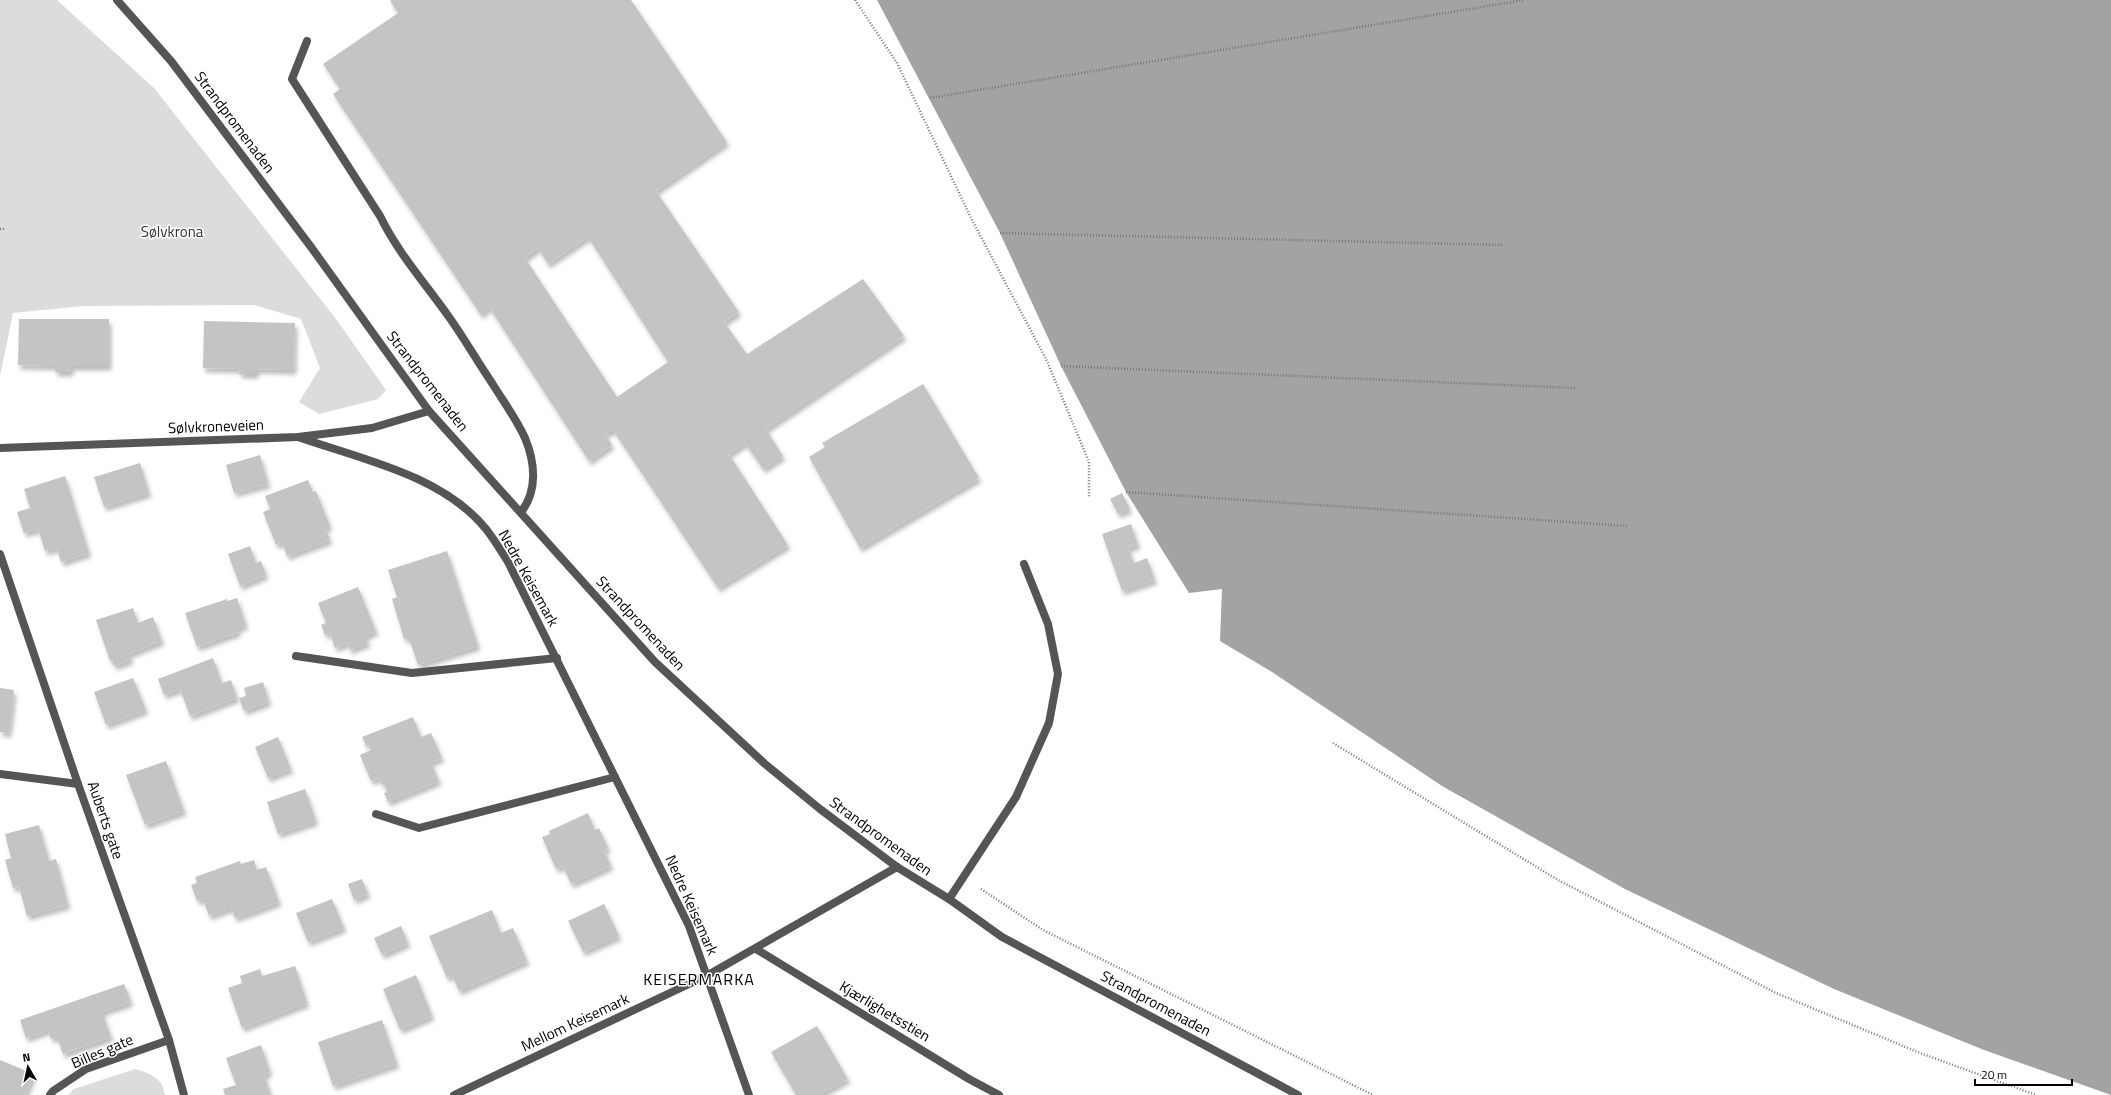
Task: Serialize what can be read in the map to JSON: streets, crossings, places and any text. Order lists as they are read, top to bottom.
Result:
{
  "streets": {
    "street": [
      "Strandpromenaden",
      "Sølvkroneveien",
      "Nedre Keisemark",
      "Auberts gate",
      "Kjærlighetsstien",
      "Mellom Keisemark",
      "Billes gate"
    ]
  },
  "crossings": [
    ["Strandpromenaden", "Sølvkroneveien"],
    ["Strandpromenaden", "Mellom Keisemark"],
    ["Sølvkroneveien", "Nedre Keisemark"],
    ["Nedre Keisemark", "Mellom Keisemark"],
    ["Auberts gate", "Billes gate"],
    ["Kjærlighetsstien", "Mellom Keisemark"]
  ],
  "districts": ["KEISERMARKA"],
  "parks": ["Sølvkrona"],
  "scale_bar": "20 m",
  "north": "top"
}
